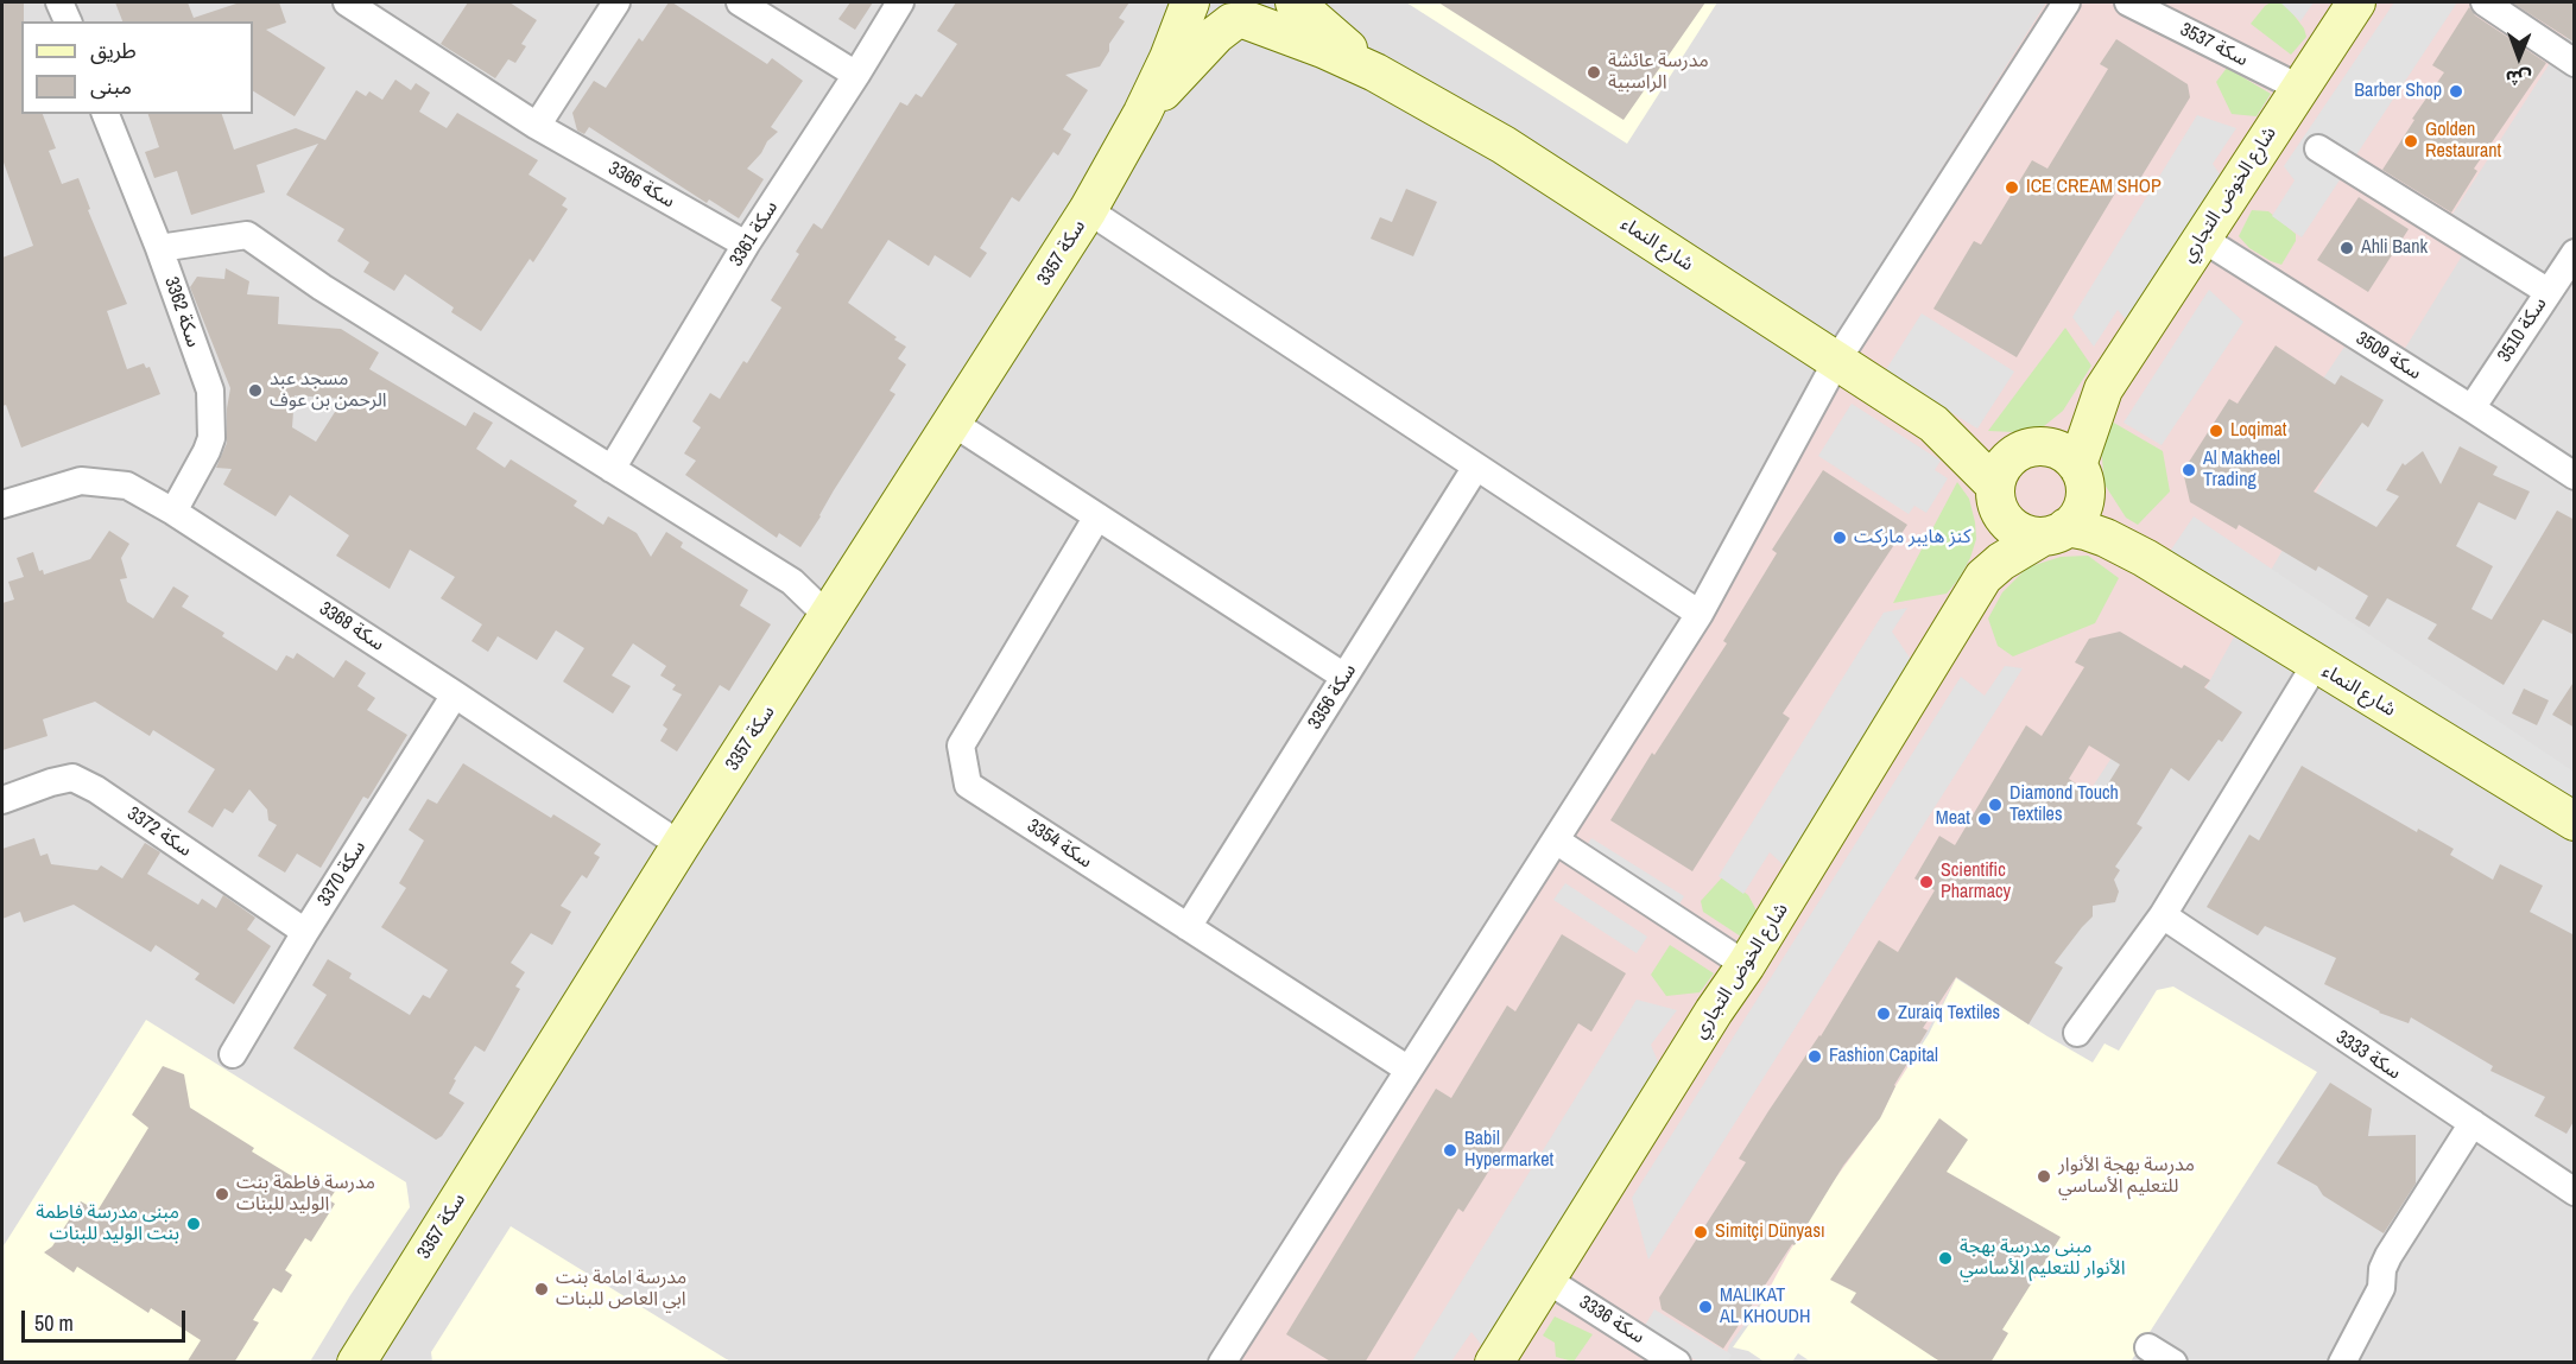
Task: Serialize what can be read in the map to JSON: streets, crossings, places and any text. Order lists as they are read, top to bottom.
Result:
{
  "streets": {
    "street": [
      "سكة 3537",
      "سكة 3366",
      "شارع الخوض التجاري",
      "سكة 3361",
      "شارع النماء",
      "سكة 3357",
      "سكة 3362",
      "سكة 3510",
      "سكة 3509",
      "سكة 3368",
      "سكة 3356",
      "سكة 3372",
      "سكة 3354",
      "سكة 3370",
      "سكة 3333",
      "سكة 3336"
    ]
  },
  "crossings": [
    ["سكة 3537", "شارع الخوض التجاري"],
    ["سكة 3366", "سكة 3361"],
    ["شارع الخوض التجاري", "شارع النماء"],
    ["شارع الخوض التجاري", "سكة 3509"],
    ["شارع الخوض التجاري", "سكة 3336"],
    ["شارع النماء", "سكة 3357"],
    ["سكة 3357", "سكة 3368"],
    ["سكة 3362", "سكة 3368"],
    ["سكة 3510", "سكة 3509"],
    ["سكة 3368", "سكة 3370"],
    ["سكة 3356", "سكة 3354"],
    ["سكة 3372", "سكة 3370"]
  ],
  "places": [
    "مدرسة عائشة الراسبية",
    "Barber Shop",
    "Golden Restaurant",
    "ICE CREAM SHOP",
    "Ahli Bank",
    "مسجد عبد الرحمن بن عوف",
    "Loqimat",
    "Al Makheel Trading",
    "كنز هايبر ماركت",
    "Diamond Touch Textiles",
    "Meat",
    "Scientific Pharmacy",
    "Zuraiq Textiles",
    "Fashion Capital",
    "Babil Hypermarket",
    "مدرسة بهجة الأنوار للتعليم الأساسي",
    "مدرسة فاطمة بنت الوليد للبنات",
    "مبنى مدرسة فاطمة بنت الوليد للبنات",
    "Simitçi Dünyası",
    "مبنى مدرسة بهجة الأنوار للتعليم الأساسي",
    "مدرسة امامة بنت ابي العاص للبنات",
    "MALIKAT AL KHOUDH"
  ],
  "legend": ["طريق", "مبنى"],
  "scale_bar": "50 m",
  "north": "bottom"
}
